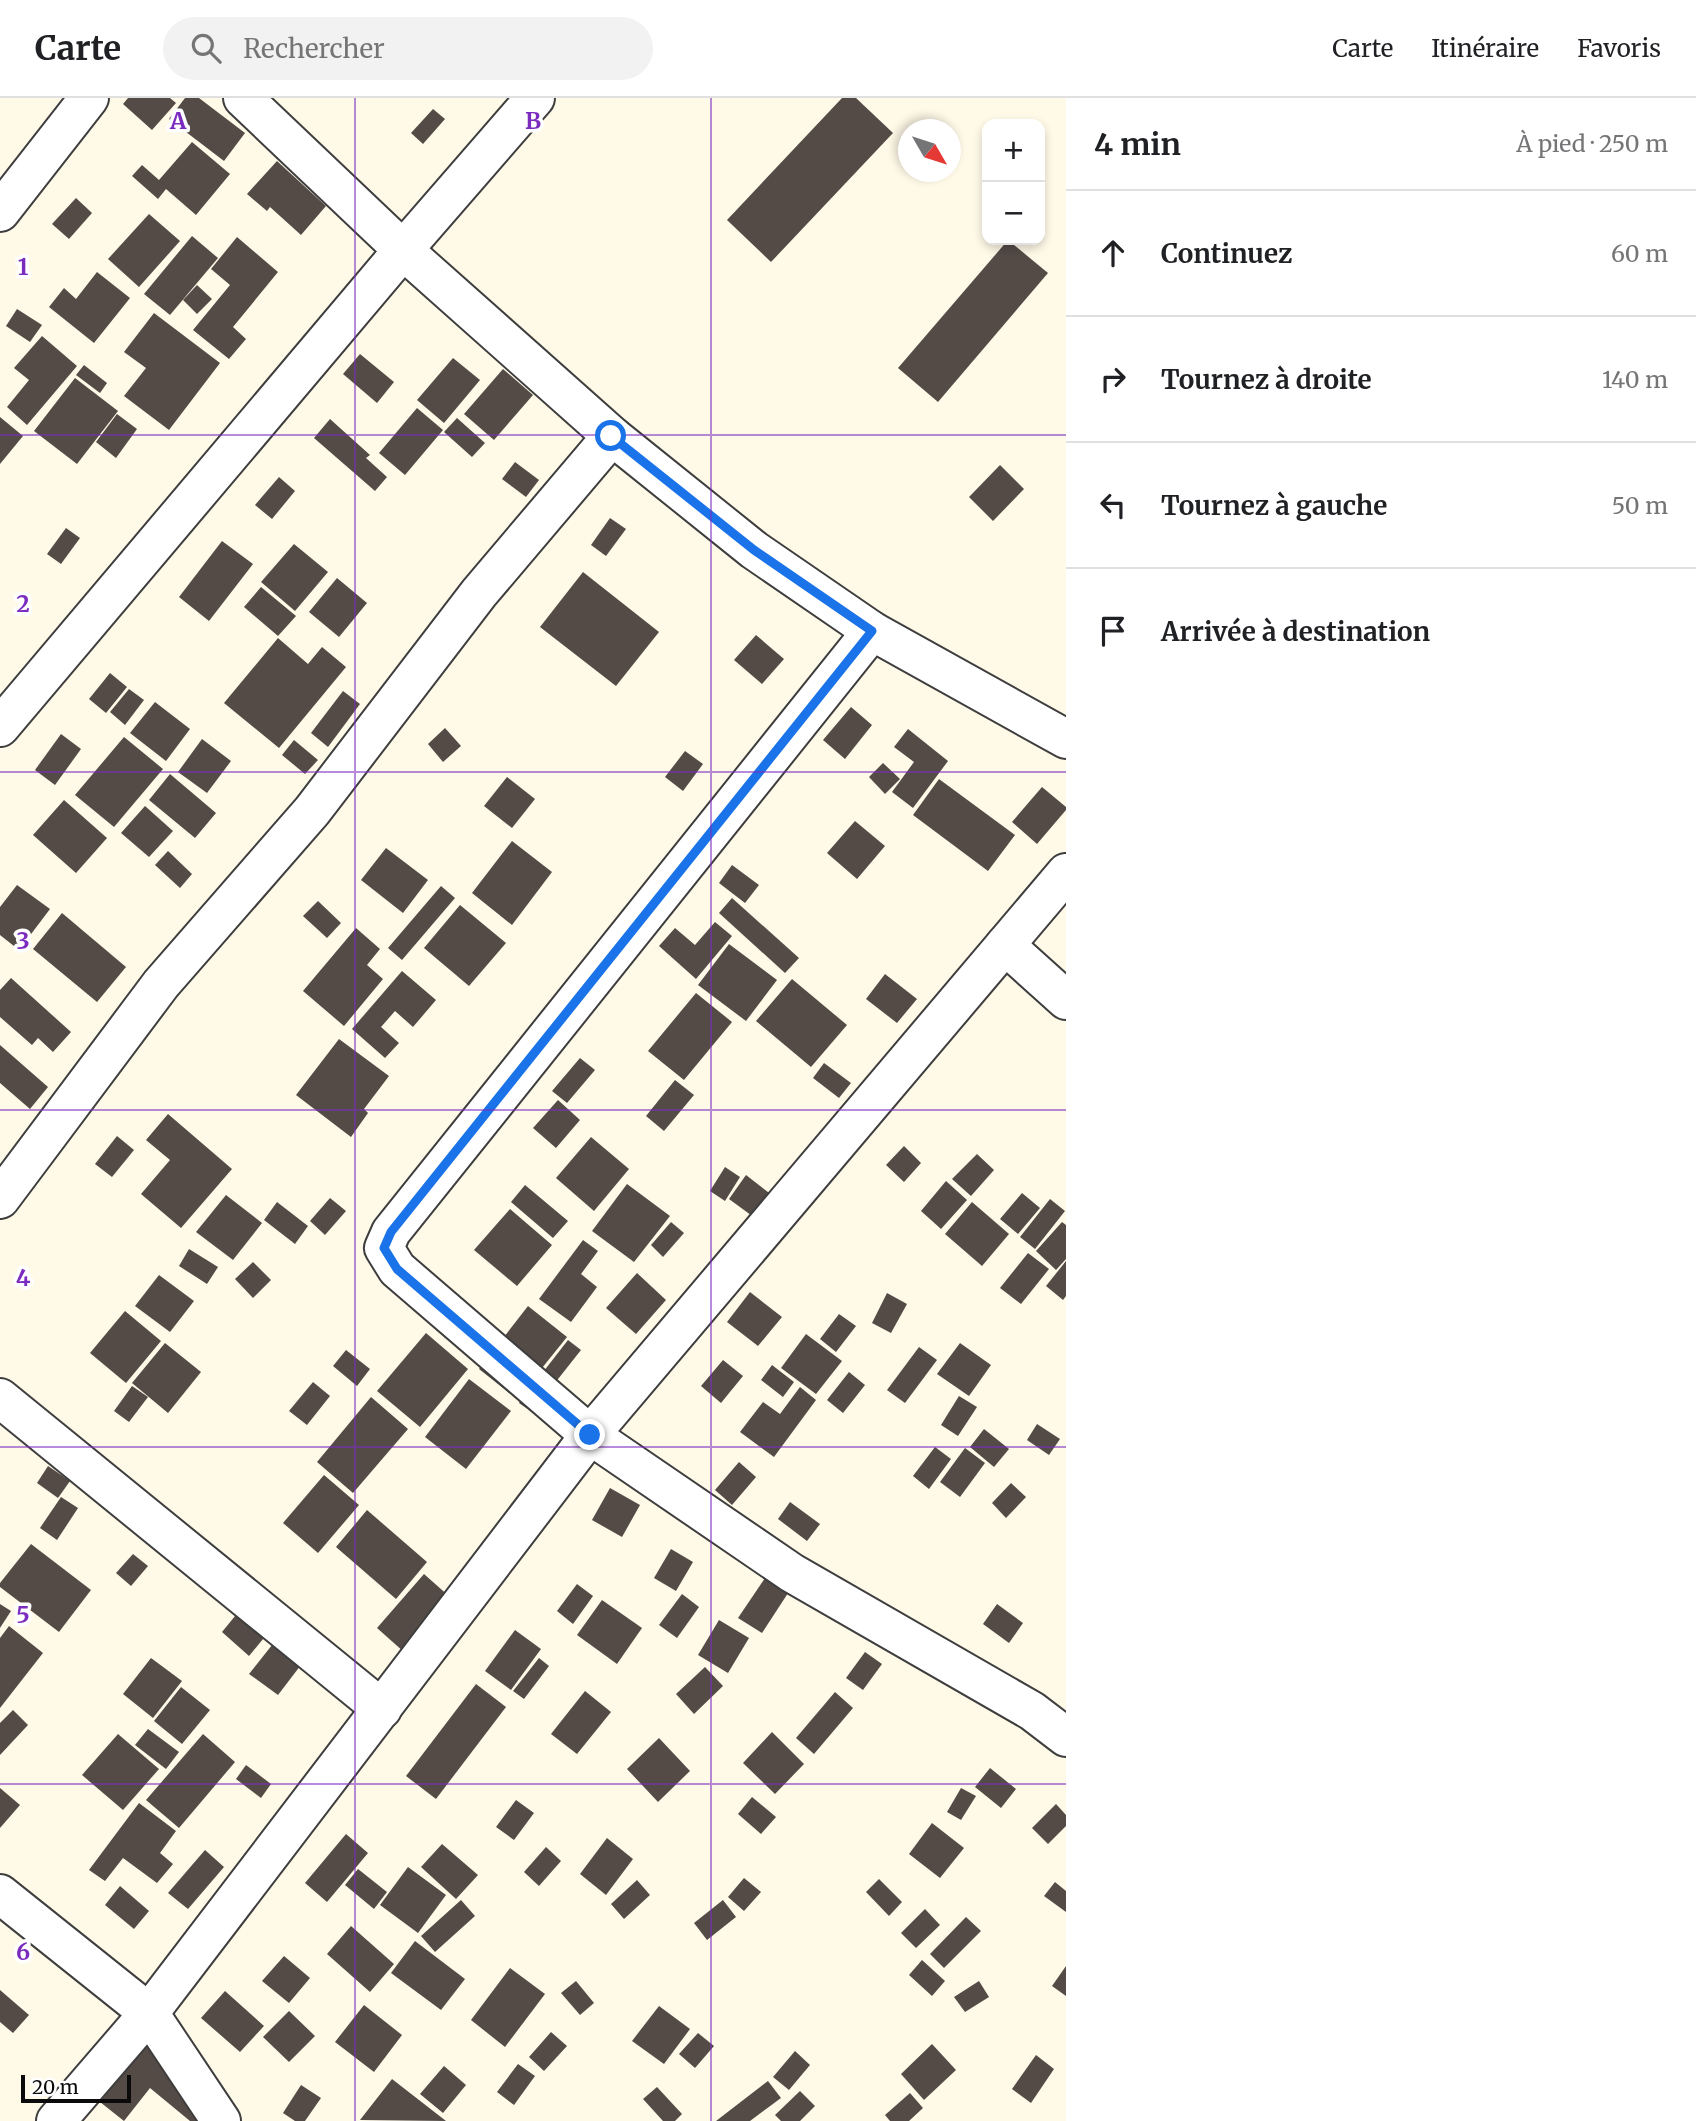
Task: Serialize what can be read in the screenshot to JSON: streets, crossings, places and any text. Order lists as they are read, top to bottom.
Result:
{
  "scale_bar": "20 m",
  "north": "bottom right",
  "page": {
    "header": "Carte",
    "search": "Rechercher",
    "nav": ["Carte", "Itinéraire", "Favoris"],
    "heading": ["4 min", "À pied · 250 m"],
    "map_buttons": ["+", "−"],
    "list": [
      ["Continuez", "60 m"],
      ["Tournez à droite", "140 m"],
      ["Tournez à gauche", "50 m"],
      "Arrivée à destination"
    ],
    "scale": "20 m"
  },
  "grid": {
    "columns": ["A", "B"],
    "rows": [
      "1",
      "2",
      "3",
      "4",
      "5",
      "6"
    ]
  }
}
